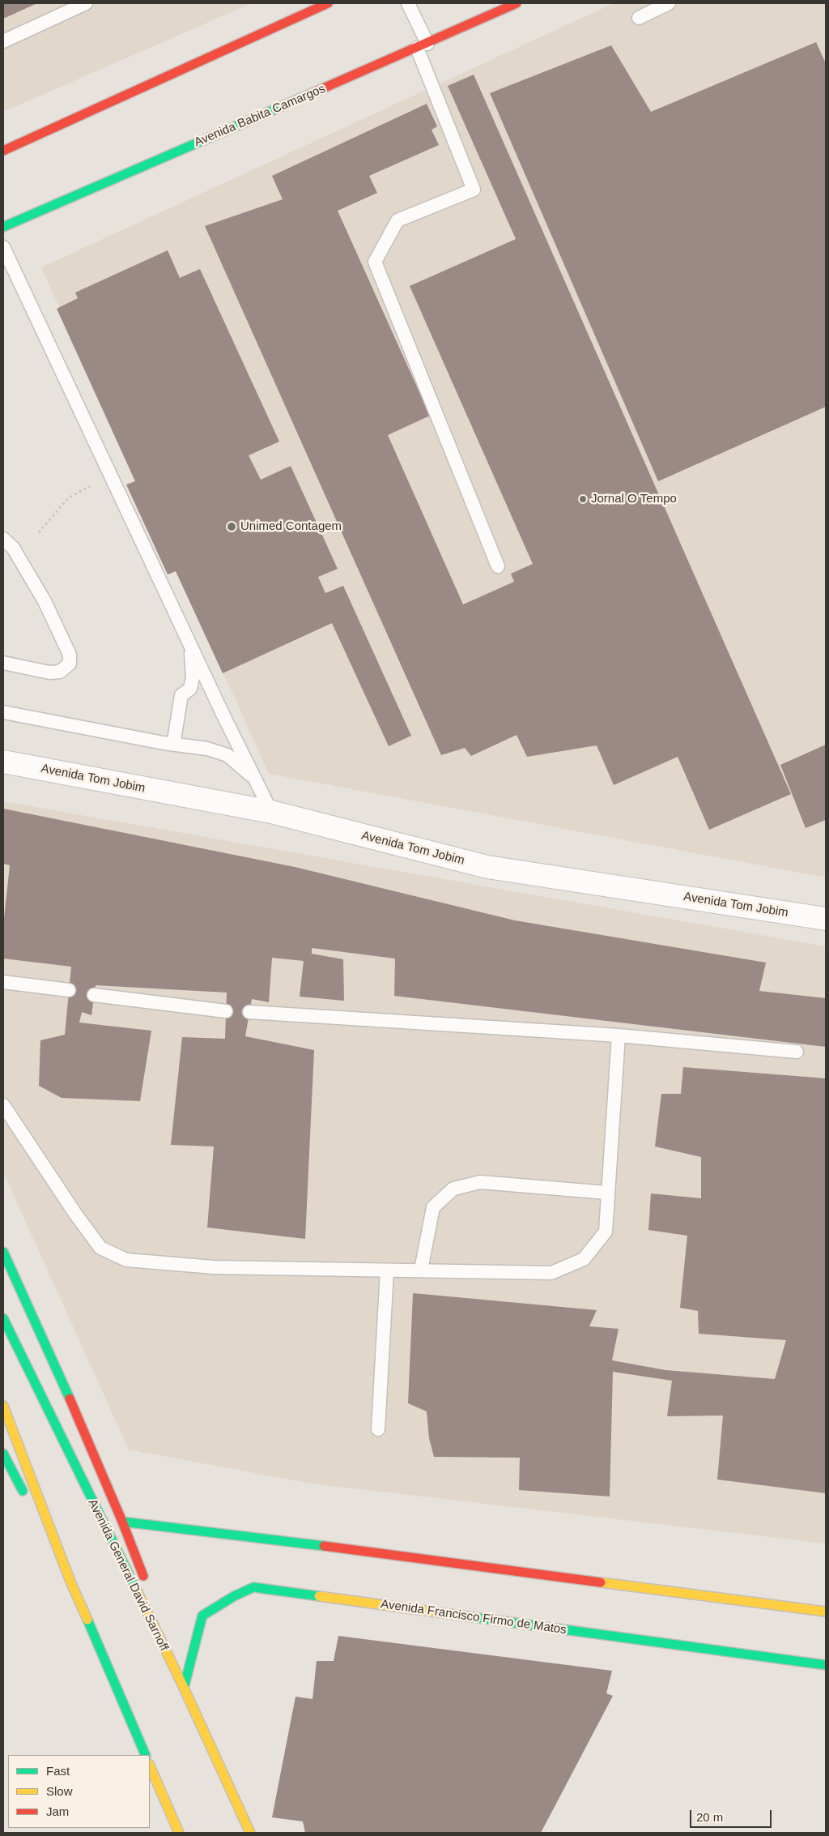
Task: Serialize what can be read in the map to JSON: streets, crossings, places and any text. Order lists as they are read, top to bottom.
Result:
{
  "streets": {
    "main road": ["Avenida Babita Camargos", "Avenida General David Sarnoff", "Avenida Francisco Firmo de Matos"],
    "street": ["Avenida Tom Jobim"]
  },
  "crossings": [
    ["Avenida General David Sarnoff", "Avenida Francisco Firmo de Matos"]
  ],
  "places": ["Jornal O Tempo", "Unimed Contagem"],
  "legend": ["Fast", "Slow", "Jam"],
  "scale_bar": "20 m"
}
